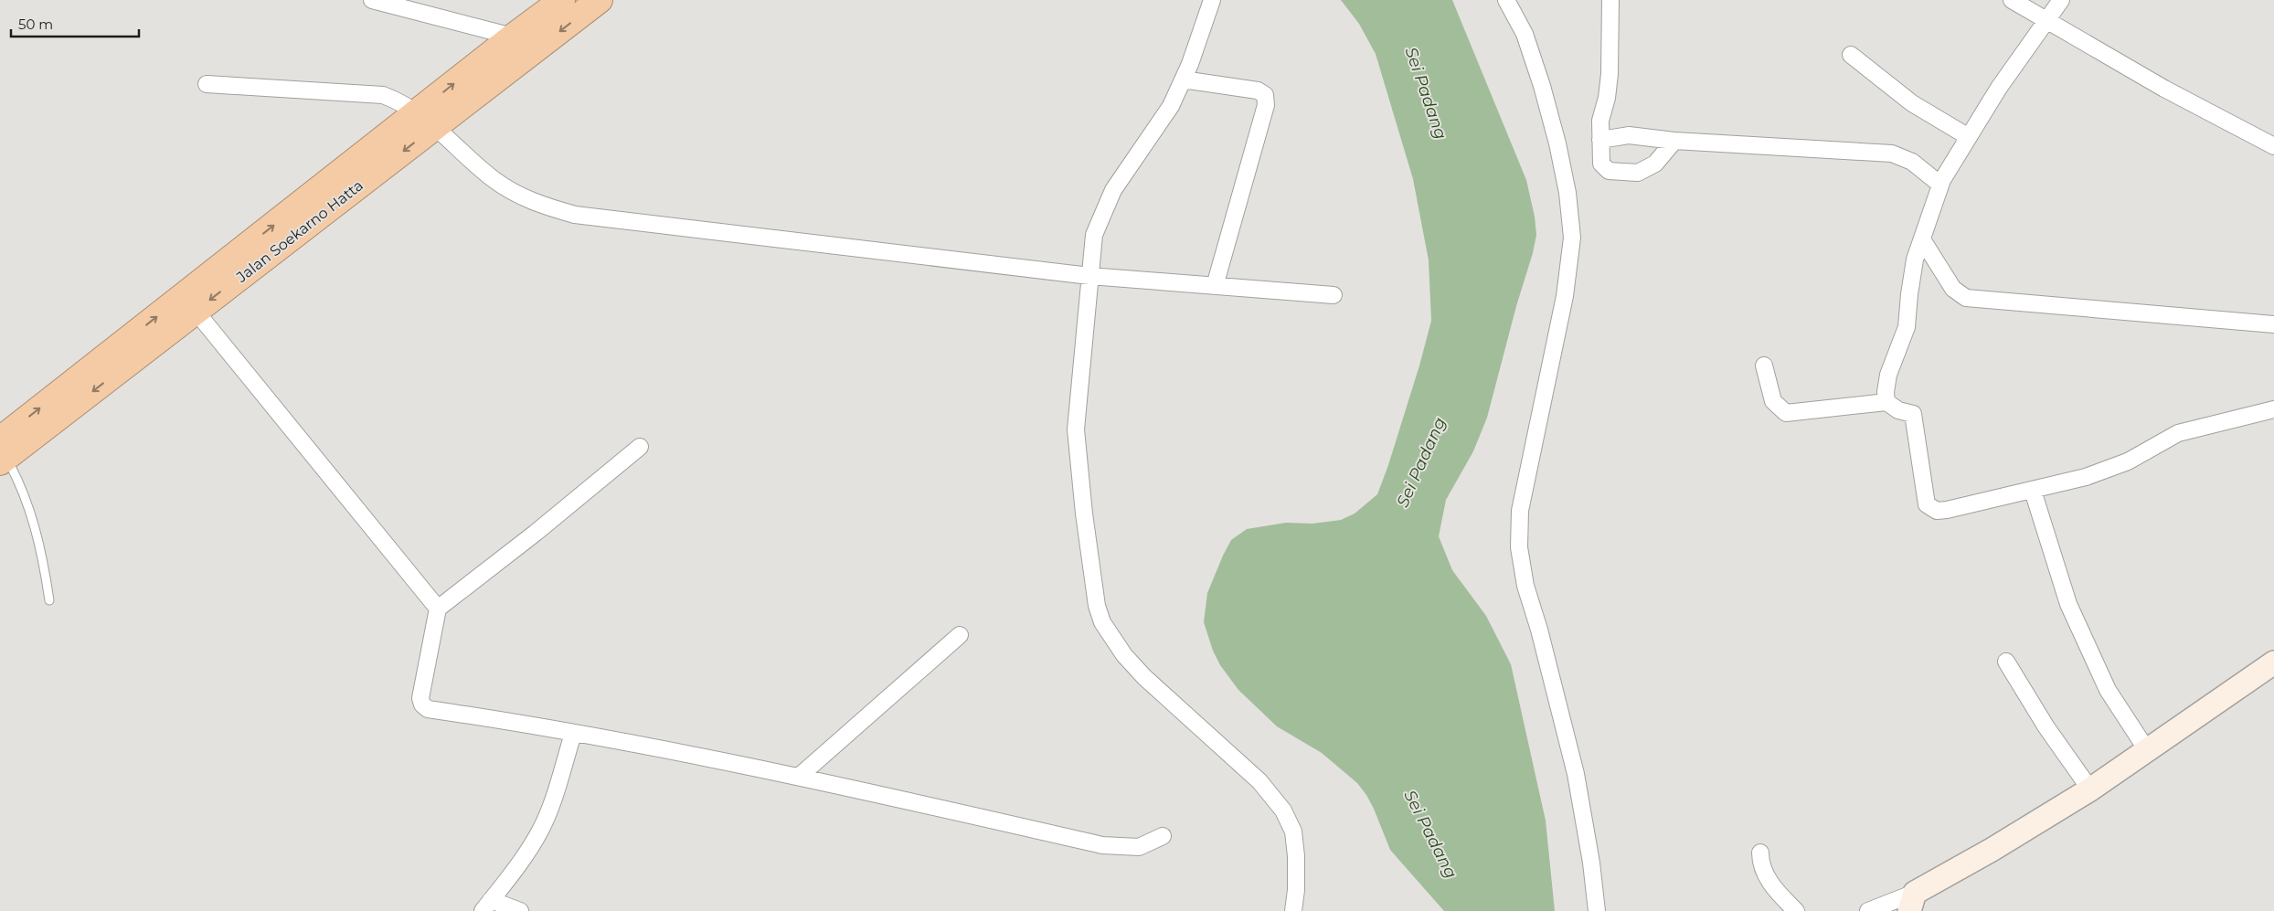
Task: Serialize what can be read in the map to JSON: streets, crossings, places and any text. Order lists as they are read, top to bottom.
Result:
{
  "streets": {
    "highway": ["Jalan Soekarno Hatta"]
  },
  "water": ["Sei Padang"],
  "scale_bar": "50 m"
}
